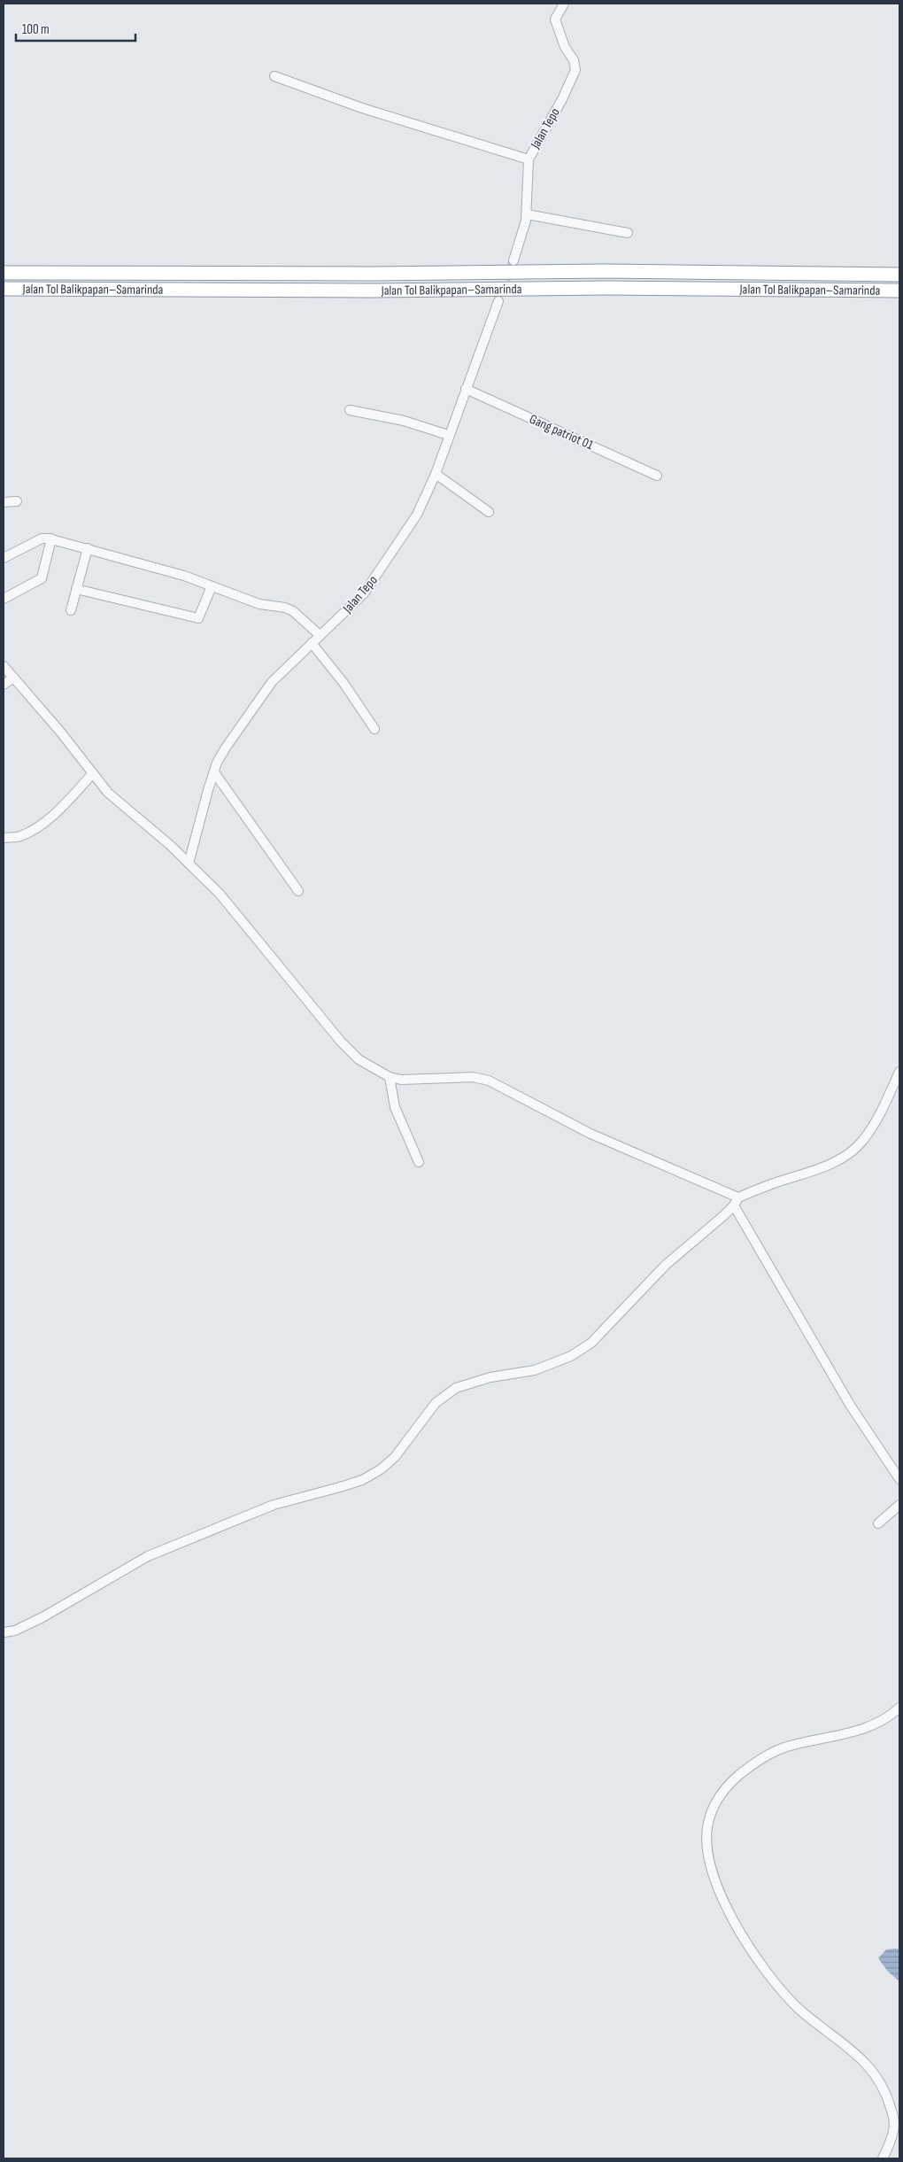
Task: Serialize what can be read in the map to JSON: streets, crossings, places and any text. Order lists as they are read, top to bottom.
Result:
{
  "streets": {
    "highway": ["Jalan Tol Balikpapan–Samarinda"],
    "street": ["Jalan Tepo", "Gang patriot 01"]
  },
  "crossings": [
    ["Jalan Tepo", "Gang patriot 01"]
  ],
  "scale_bar": "100 m"
}
